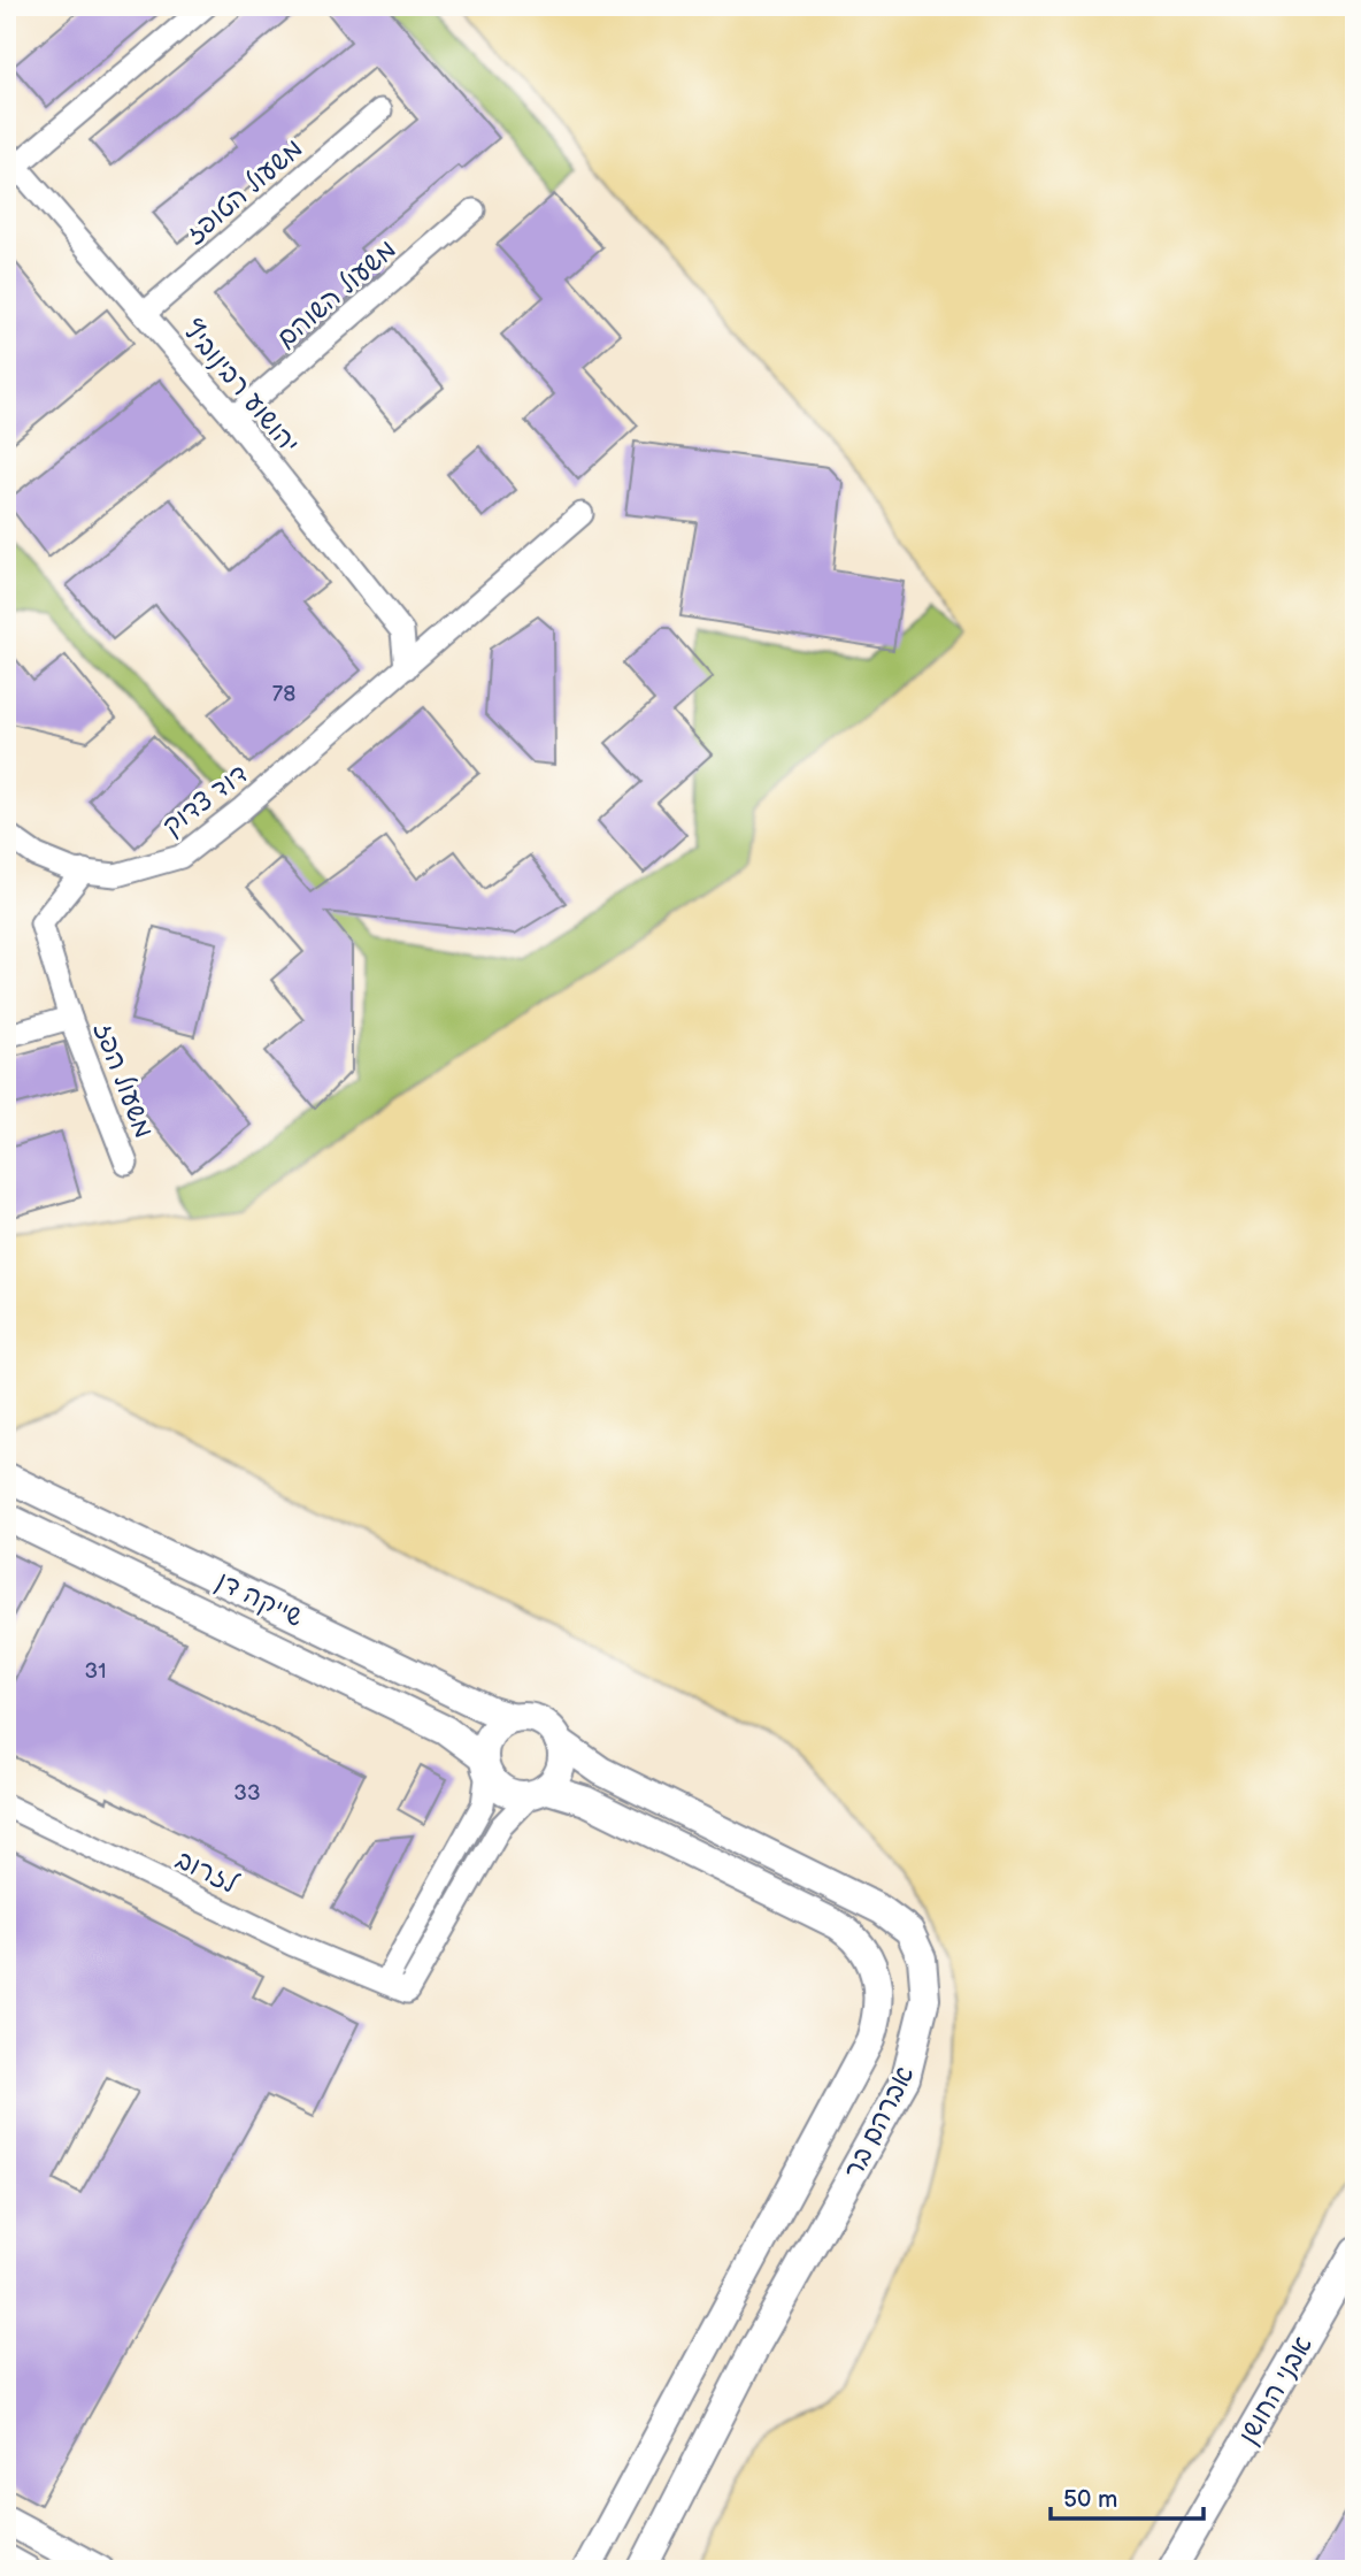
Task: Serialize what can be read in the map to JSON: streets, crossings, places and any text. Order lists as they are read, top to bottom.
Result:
{
  "streets": {
    "street": [
      "משעול הטופז",
      "משעול השוהם",
      "יהושוע רבינוביץ",
      "דוד צדוק",
      "משעול הפז",
      "שייקה דן",
      "לזרוב",
      "אברהם בר",
      "אבני החושן"
    ]
  },
  "crossings": [
    ["משעול הטופז", "יהושוע רבינוביץ"],
    ["משעול השוהם", "יהושוע רבינוביץ"],
    ["יהושוע רבינוביץ", "דוד צדוק"],
    ["דוד צדוק", "משעול הפז"],
    ["שייקה דן", "לזרוב"],
    ["שייקה דן", "אברהם בר"],
    ["לזרוב", "אברהם בר"]
  ],
  "house_numbers": ["78", "31", "33"],
  "scale_bar": "50 m"
}
